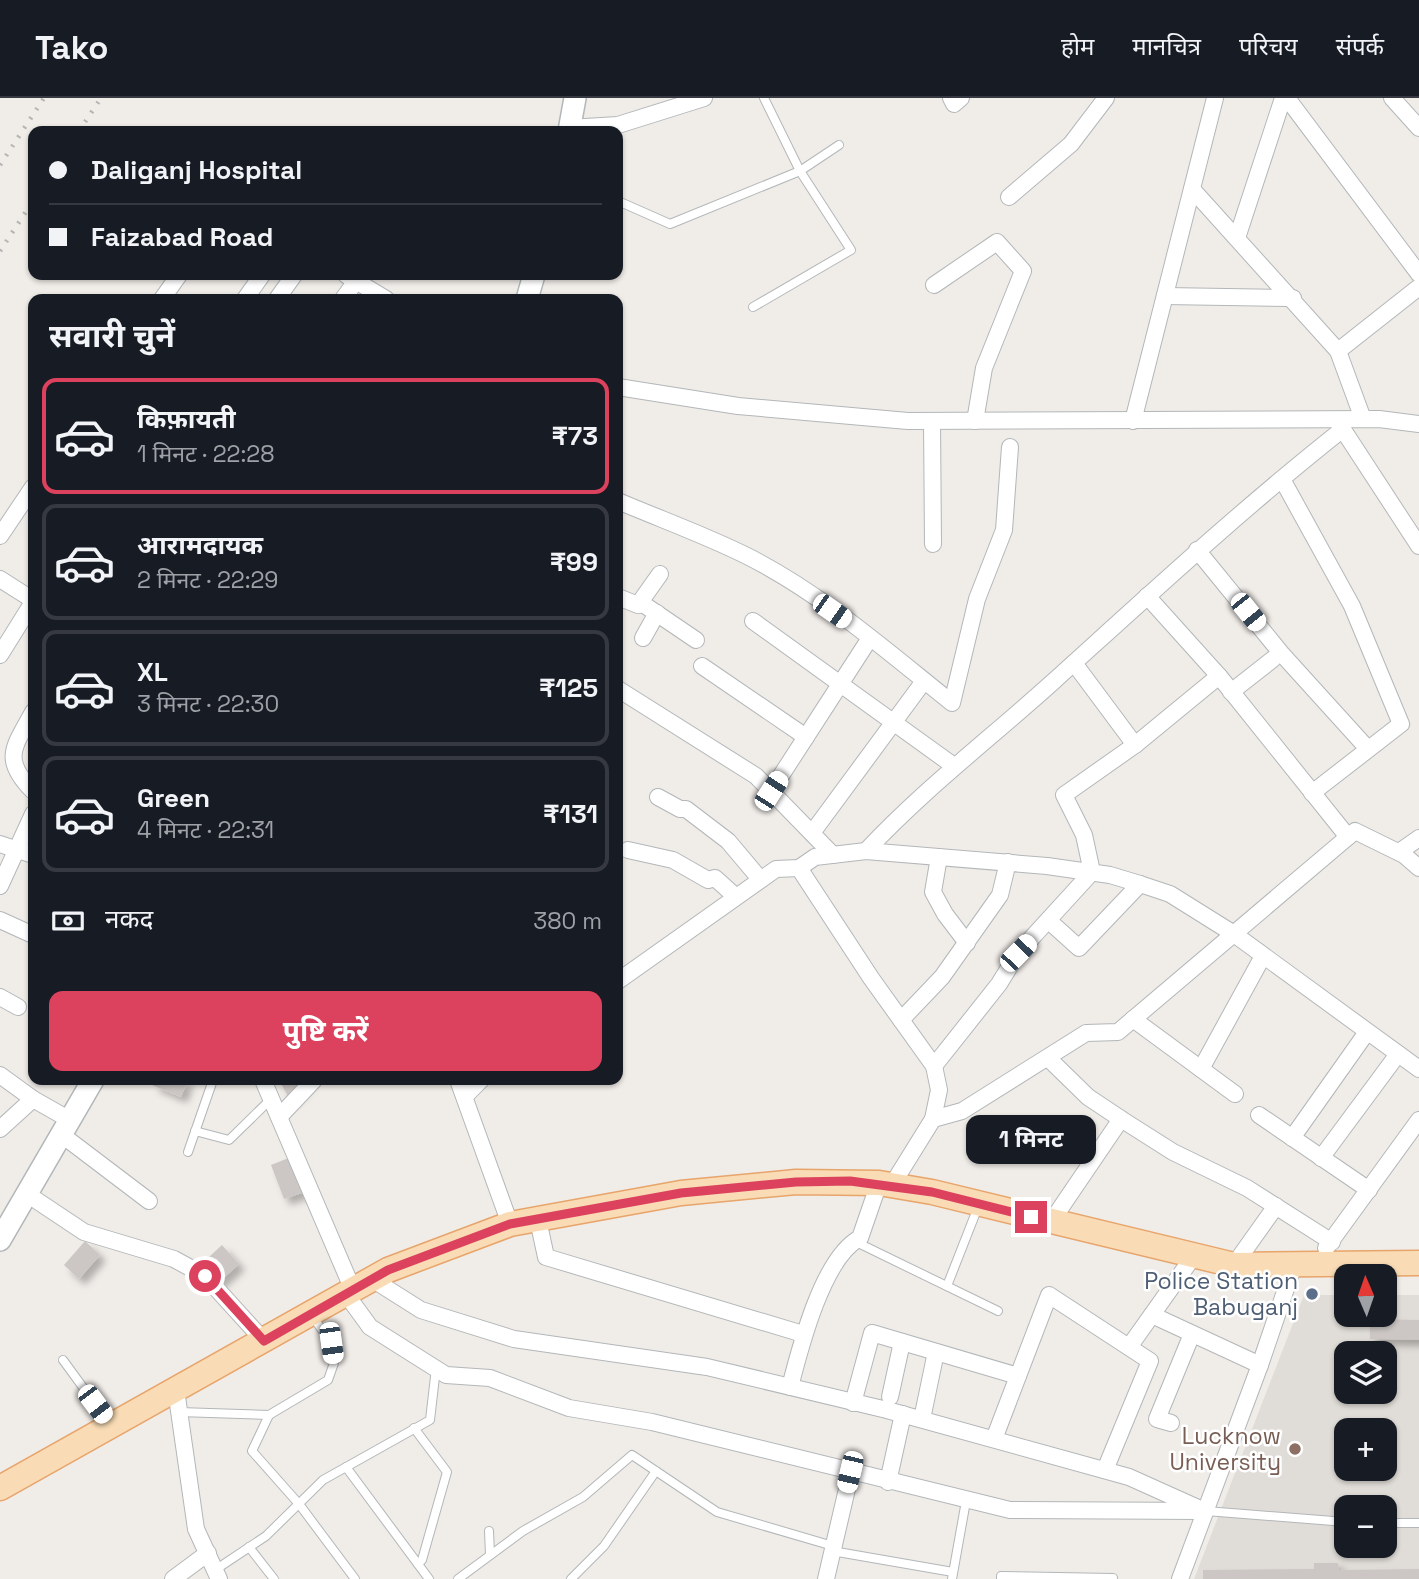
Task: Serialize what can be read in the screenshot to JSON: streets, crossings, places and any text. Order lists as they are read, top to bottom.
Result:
{
  "places": ["Police Station Babuganj", "Lucknow University"],
  "north": "top",
  "page": {
    "header": "Tako",
    "nav": [
      "होम",
      "मानचित्र",
      "परिचय",
      "संपर्क"
    ],
    "banner": ["Daliganj Hospital", "Faizabad Road"],
    "heading": "सवारी चुनें",
    "list": [
      {
        "name": "किफ़ायती",
        "note": "1 मिनट · 22:28",
        "value": "₹73"
      },
      {
        "name": "आरामदायक",
        "note": "2 मिनट · 22:29",
        "value": "₹99"
      },
      {
        "name": "XL",
        "note": "3 मिनट · 22:30",
        "value": "₹125"
      },
      {
        "name": "Green",
        "note": "4 मिनट · 22:31",
        "value": "₹131"
      }
    ],
    "pay": ["नकद", "380 m"],
    "buttons": "पुष्टि करें",
    "bubble": "1 मिनट",
    "map_buttons": ["+", "−"]
  }
}
